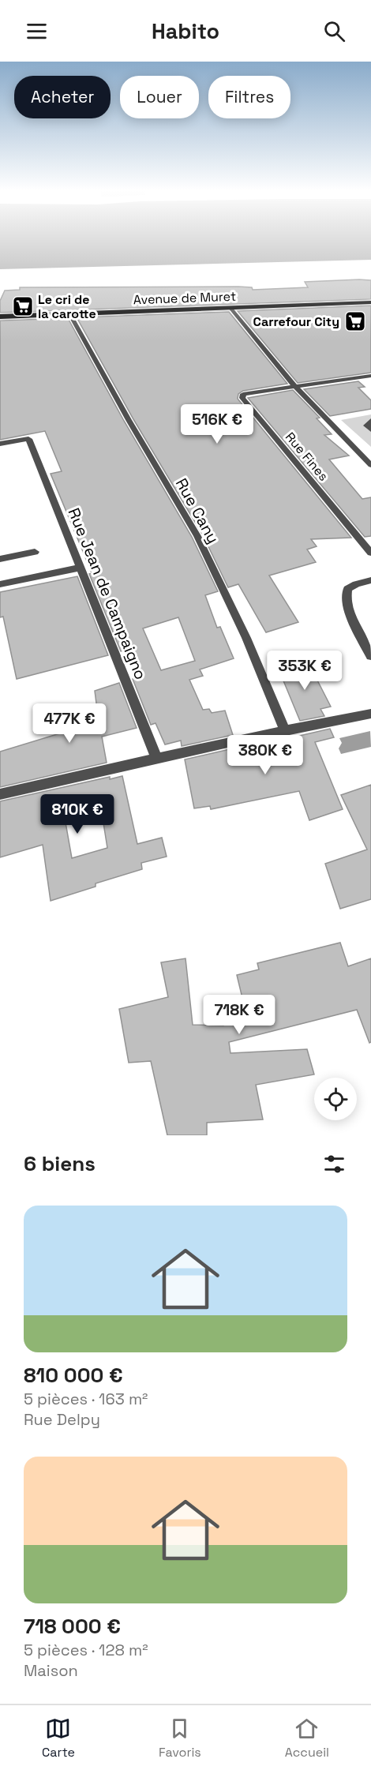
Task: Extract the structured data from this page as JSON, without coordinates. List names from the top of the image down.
{
  "streets": {
    "main road": ["Avenue de Muret"],
    "street": ["Rue Fines", "Rue Cany", "Rue Jean de Campaigno"]
  },
  "crossings": [
    ["Avenue de Muret", "Rue Cany"]
  ],
  "places": {
    "supermarket": ["Le cri de la carotte", "Carrefour City"]
  },
  "page": {
    "header": "Habito",
    "chip": ["Acheter", "Louer", "Filtres"],
    "price": [
      "516K €",
      "353K €",
      "477K €",
      "380K €",
      "810K €",
      "718K €"
    ],
    "heading": "6 biens",
    "list": [
      {
        "name": "810 000 €",
        "note": "5 pièces · 163 m² · Rue Delpy"
      },
      {
        "name": "718 000 €",
        "note": "5 pièces · 128 m² · Maison"
      }
    ],
    "tabs": ["Carte", "Favoris", "Accueil"]
  }
}
